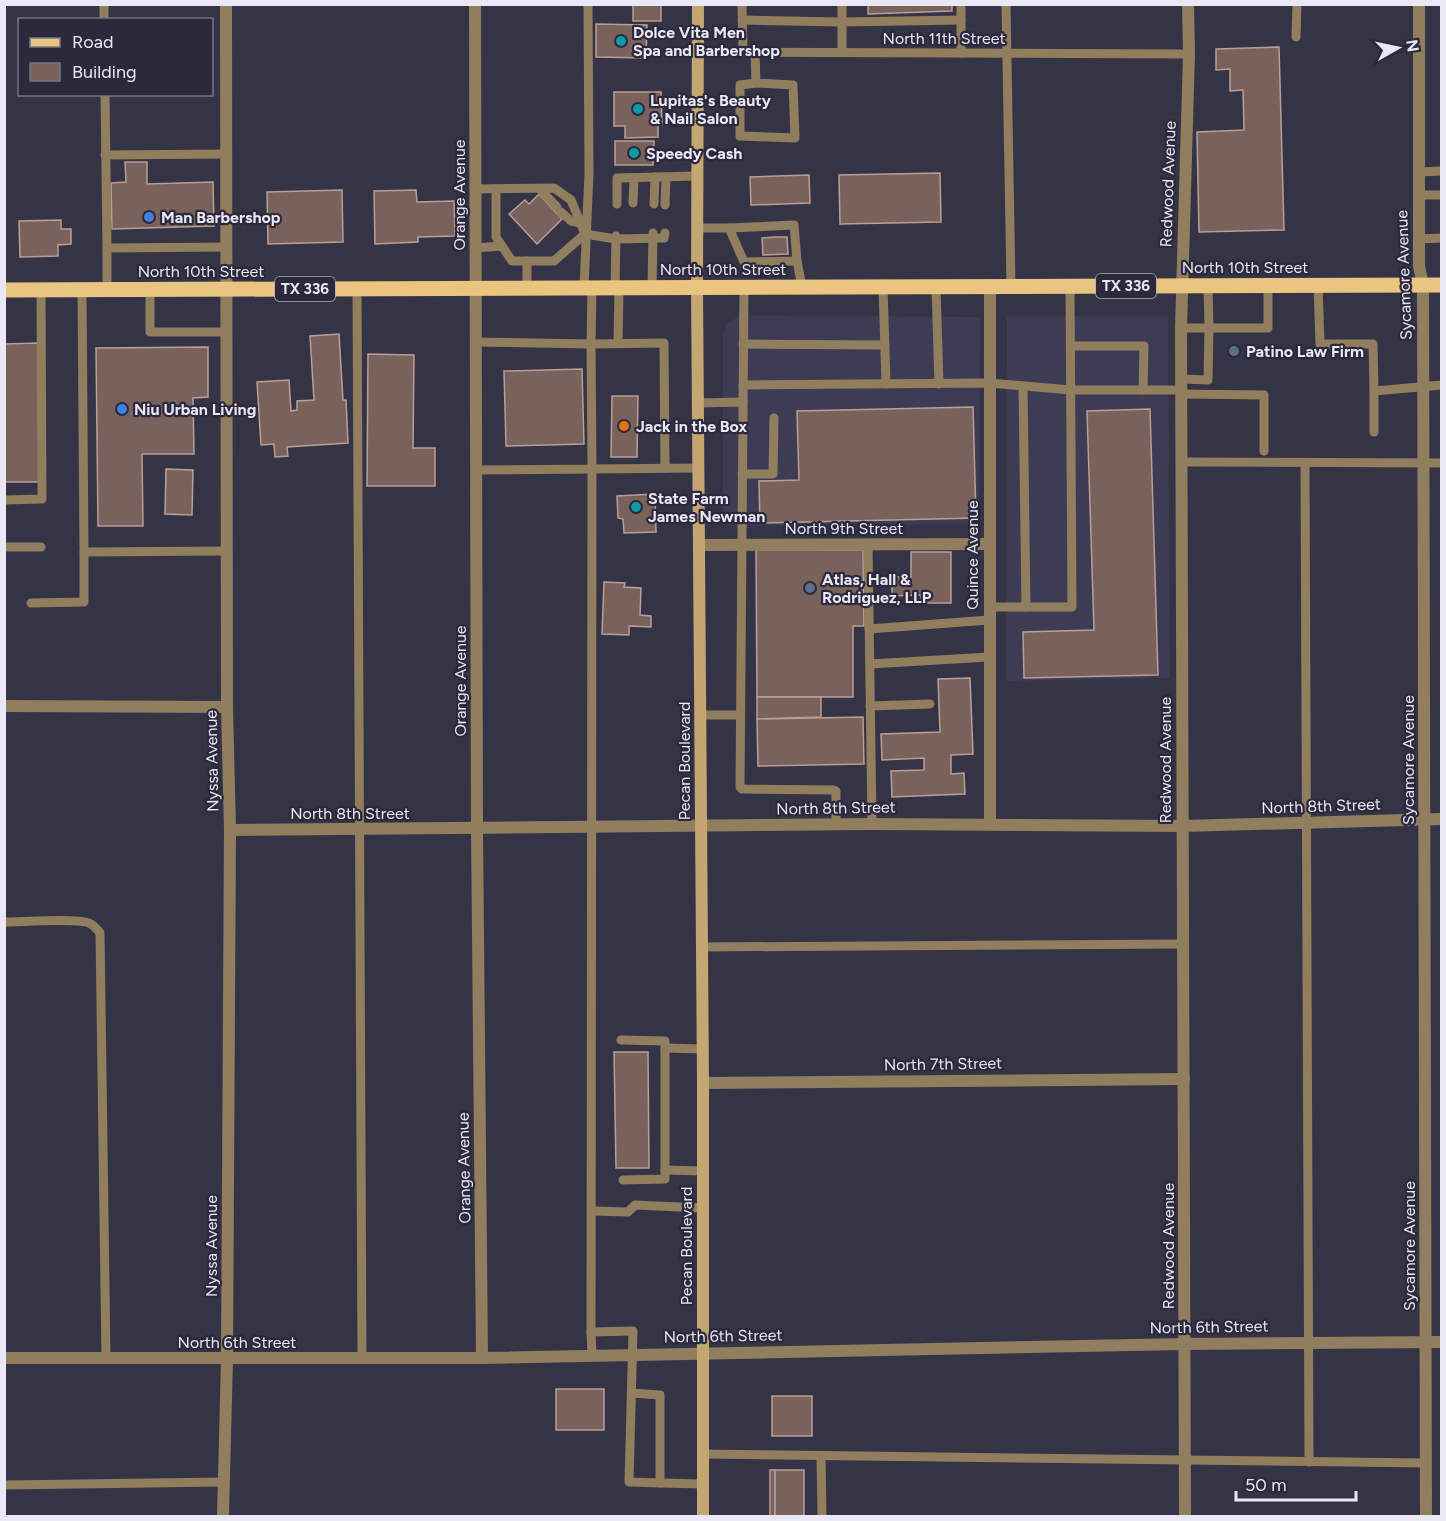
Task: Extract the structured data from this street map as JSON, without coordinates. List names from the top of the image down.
{
  "streets": {
    "main road": ["North 10th Street", "TX 336", "Pecan Boulevard"],
    "street": [
      "Redwood Avenue",
      "Orange Avenue",
      "Sycamore Avenue",
      "North 9th Street",
      "Quince Avenue",
      "Nyssa Avenue",
      "North 8th Street",
      "North 7th Street",
      "North 6th Street"
    ],
    "lane": ["North 11th Street"]
  },
  "crossings": [
    ["North 11th Street", "Redwood Avenue"],
    ["North 11th Street", "Pecan Boulevard"],
    ["Redwood Avenue", "North 10th Street"],
    ["Redwood Avenue", "North 8th Street"],
    ["Redwood Avenue", "North 7th Street"],
    ["Redwood Avenue", "North 6th Street"],
    ["Orange Avenue", "North 10th Street"],
    ["Orange Avenue", "North 8th Street"],
    ["Orange Avenue", "North 6th Street"],
    ["North 10th Street", "Sycamore Avenue"],
    ["North 10th Street", "Quince Avenue"],
    ["North 10th Street", "Nyssa Avenue"],
    ["North 10th Street", "Pecan Boulevard"],
    ["Sycamore Avenue", "North 8th Street"],
    ["Sycamore Avenue", "North 6th Street"],
    ["North 9th Street", "Quince Avenue"],
    ["North 9th Street", "Pecan Boulevard"],
    ["Quince Avenue", "North 8th Street"],
    ["Nyssa Avenue", "North 8th Street"],
    ["Nyssa Avenue", "North 6th Street"],
    ["Pecan Boulevard", "North 8th Street"],
    ["Pecan Boulevard", "North 7th Street"],
    ["Pecan Boulevard", "North 6th Street"]
  ],
  "places": [
    "Dolce Vita Men Spa and Barbershop",
    "Lupitas's Beauty & Nail Salon",
    "Speedy Cash",
    "Man Barbershop",
    "Patino Law Firm",
    "Niu Urban Living",
    "Jack in the Box",
    "State Farm James Newman",
    "Atlas, Hall & Rodriguez, LLP"
  ],
  "legend": ["Road", "Building"],
  "scale_bar": "50 m",
  "north": "right"
}
